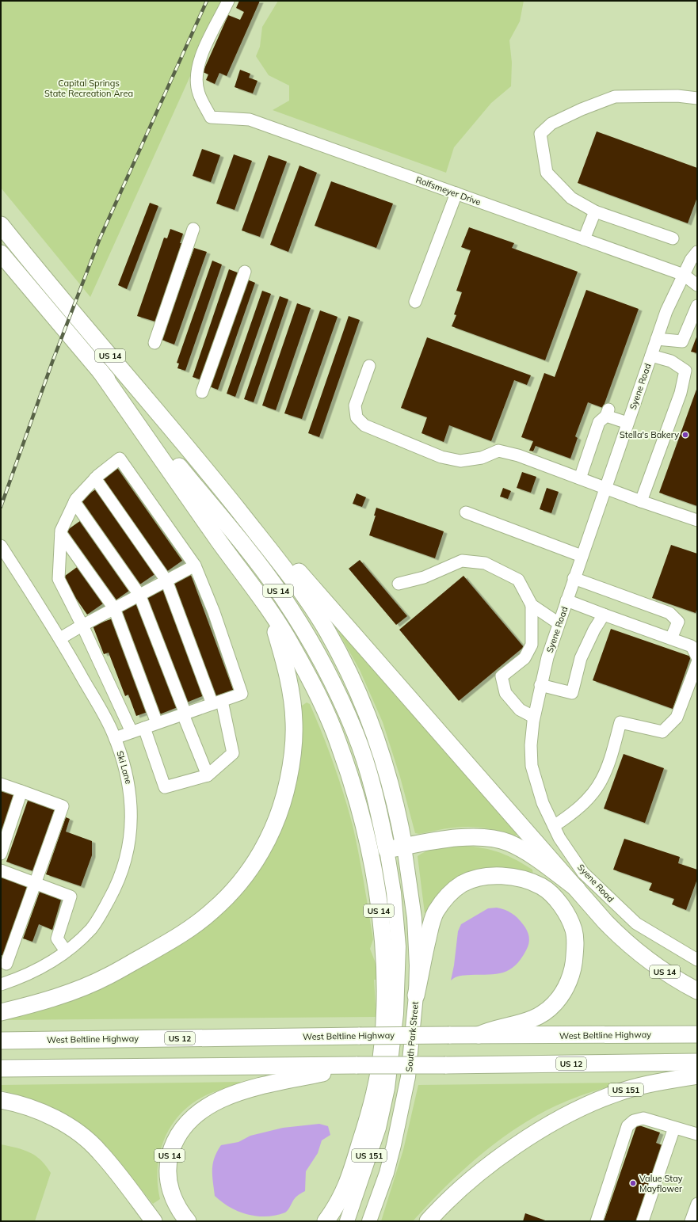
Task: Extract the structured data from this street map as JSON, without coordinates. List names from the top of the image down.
{
  "streets": {
    "highway": [
      "US 14",
      "West Beltline Highway",
      "US 12",
      "US 151"
    ],
    "main road": ["South Park Street"],
    "street": ["Rolfsmeyer Drive", "Syene Road", "Ski Lane"]
  },
  "crossings": [
    ["Rolfsmeyer Drive", "Syene Road"],
    ["US 14", "South Park Street"],
    ["US 14", "US 12"]
  ],
  "parks": ["Capital Springs State Recreation Area"],
  "places": ["Stella's Bakery", "Value Stay Mayflower"]
}
